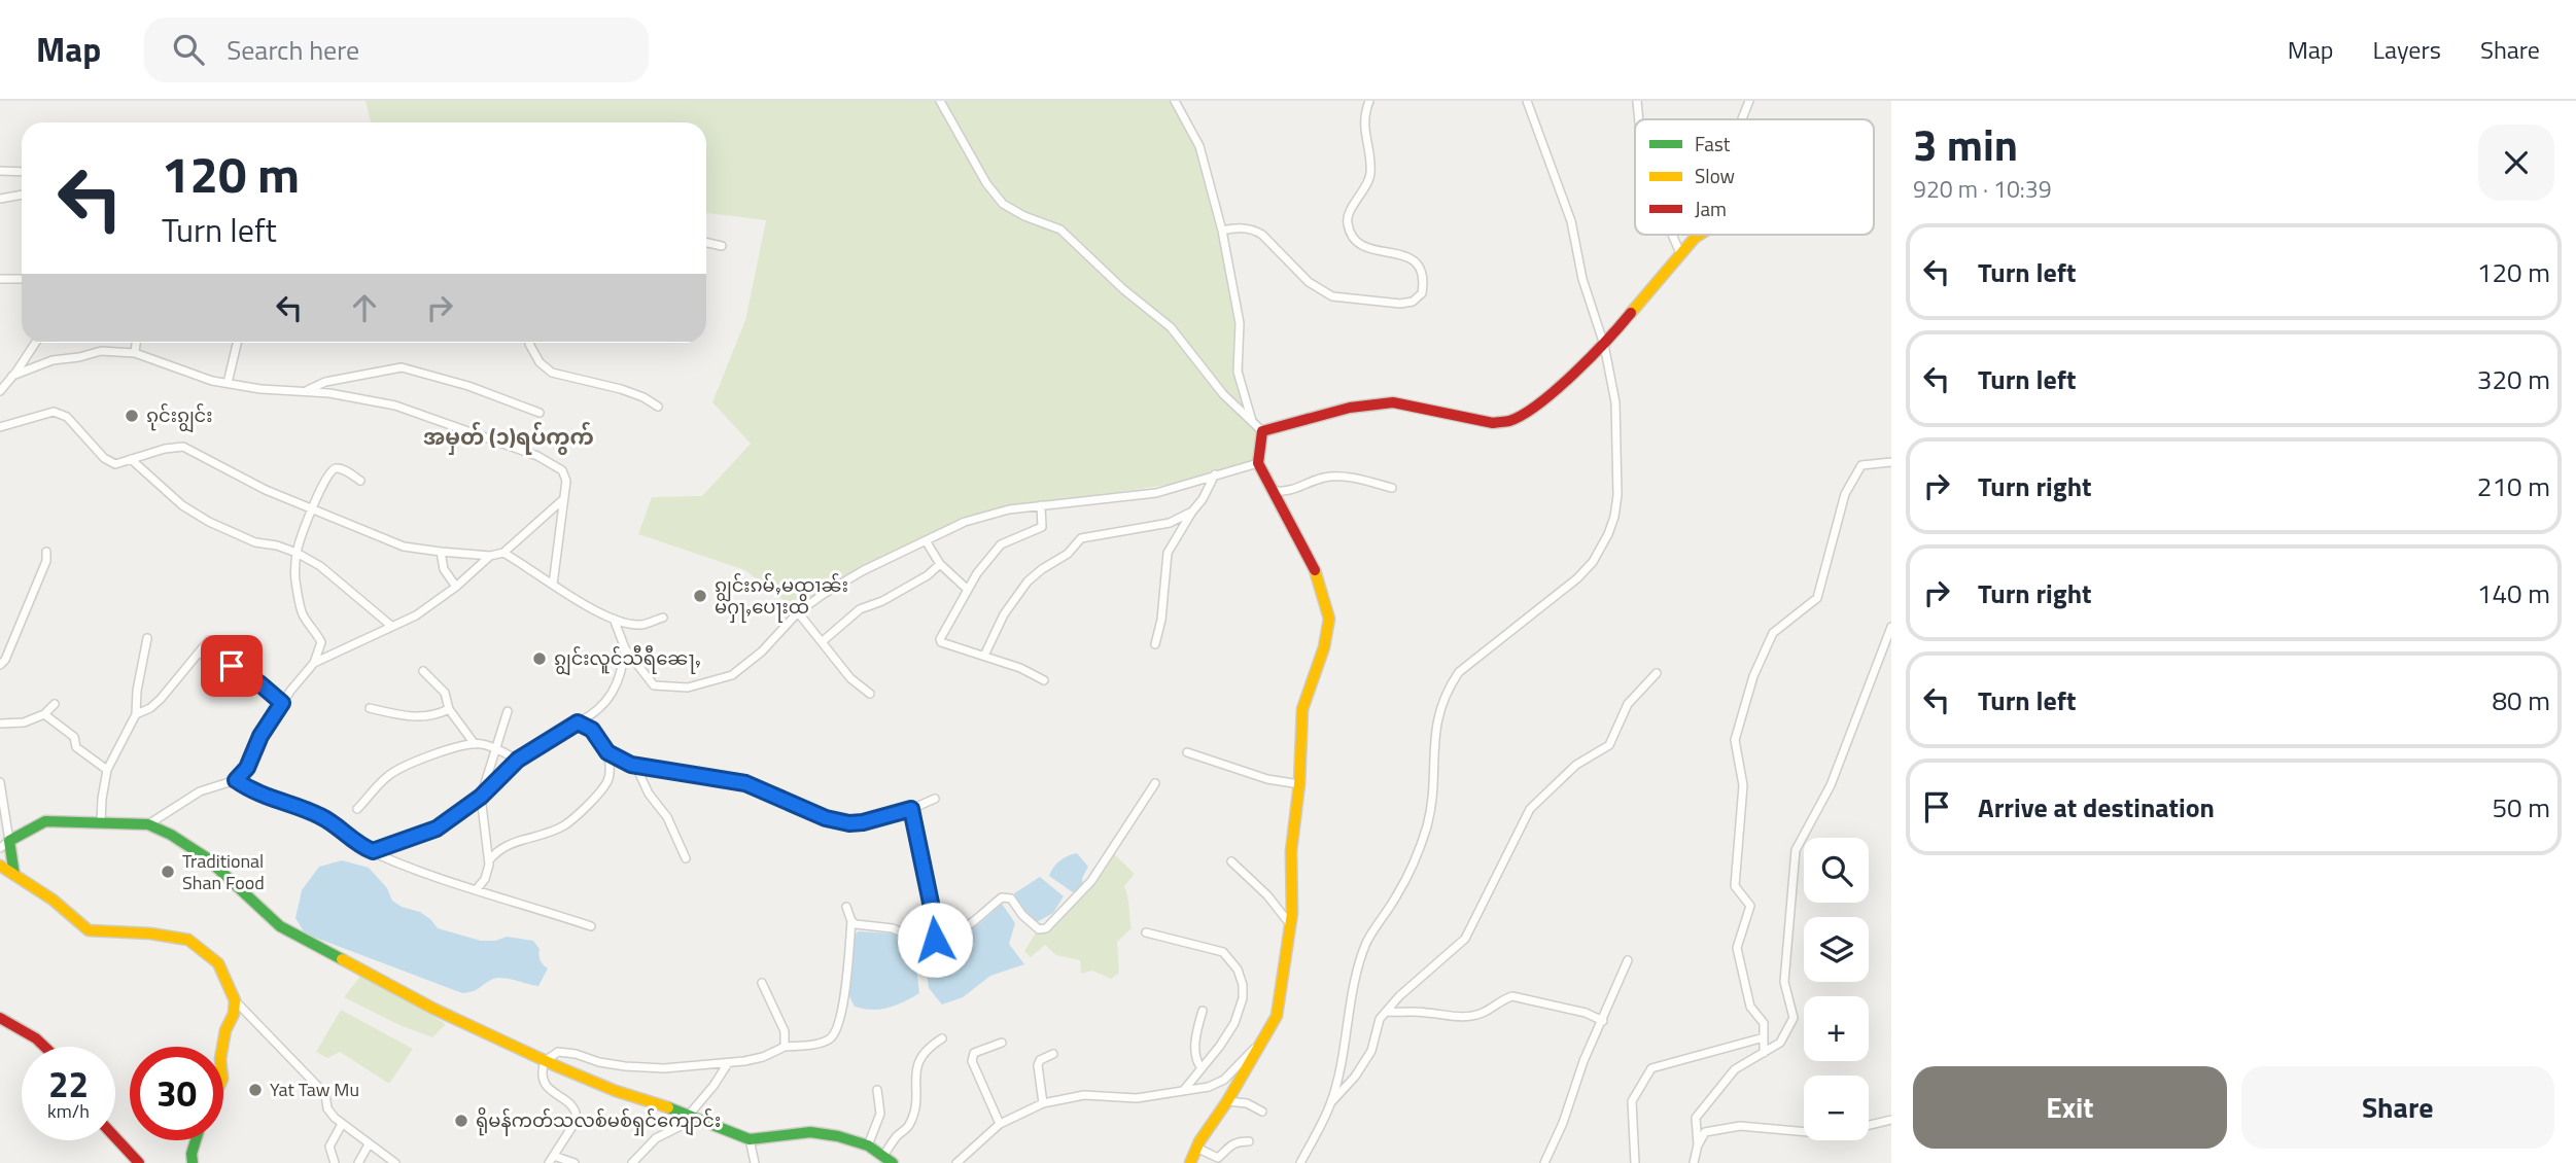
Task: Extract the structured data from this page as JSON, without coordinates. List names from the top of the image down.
{
  "districts": ["အမှတ် (၁)ရပ်ကွက်"],
  "places": [
    "ၵုင်းၵျွင်း",
    "ၵျွင်းၵမ်ႇမထၢၼ်း မႁႃႇပေႃးထိ",
    "ၵျွင်းလူင်သီရီၼေႃႇ",
    "Traditional Shan Food",
    "Yat Taw Mu",
    "ရိုမန်ကတ်သလစ်မစ်ရှင်ကျောင်း"
  ],
  "legend": ["Fast", "Slow", "Jam"],
  "page": {
    "header": "Map",
    "search": "Search here",
    "nav": ["Map", "Layers", "Share"],
    "heading": ["3 min", "920 m · 10:39"],
    "turn": ["120 m", "Turn left"],
    "list": [
      {
        "name": "Turn left",
        "value": "120 m"
      },
      {
        "name": "Turn left",
        "value": "320 m"
      },
      {
        "name": "Turn right",
        "value": "210 m"
      },
      {
        "name": "Turn right",
        "value": "140 m"
      },
      {
        "name": "Turn left",
        "value": "80 m"
      },
      {
        "name": "Arrive at destination",
        "value": "50 m"
      }
    ],
    "map_buttons": ["+", "−"],
    "speed": "22 km/h",
    "limit": "30",
    "buttons": ["Exit", "Share"]
  }
}
